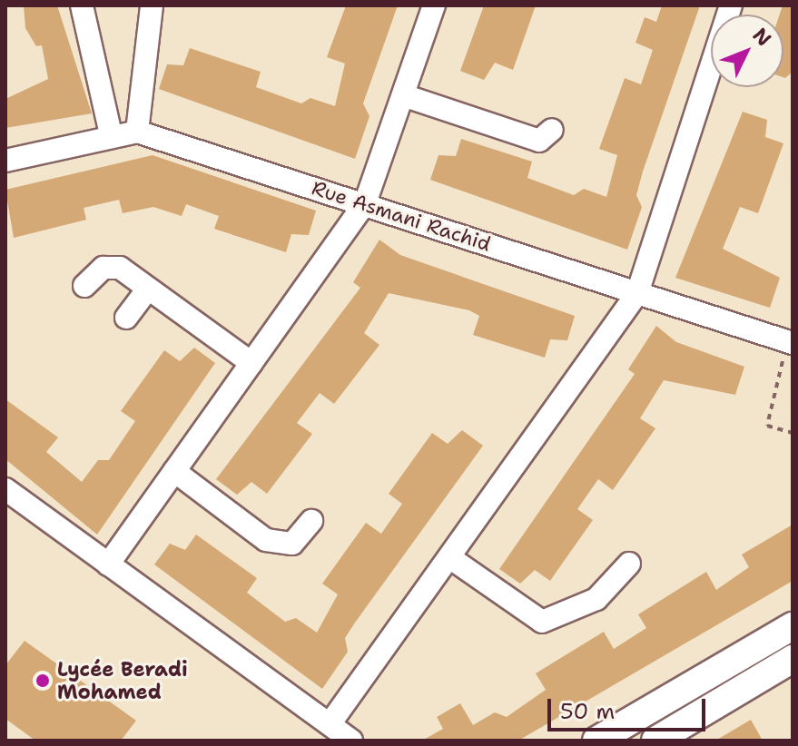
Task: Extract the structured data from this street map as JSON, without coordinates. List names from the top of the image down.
{
  "streets": {
    "street": ["Rue Asmani Rachid"]
  },
  "places": ["Lycée Beradi Mohamed"],
  "scale_bar": "50 m",
  "north": "top right"
}
